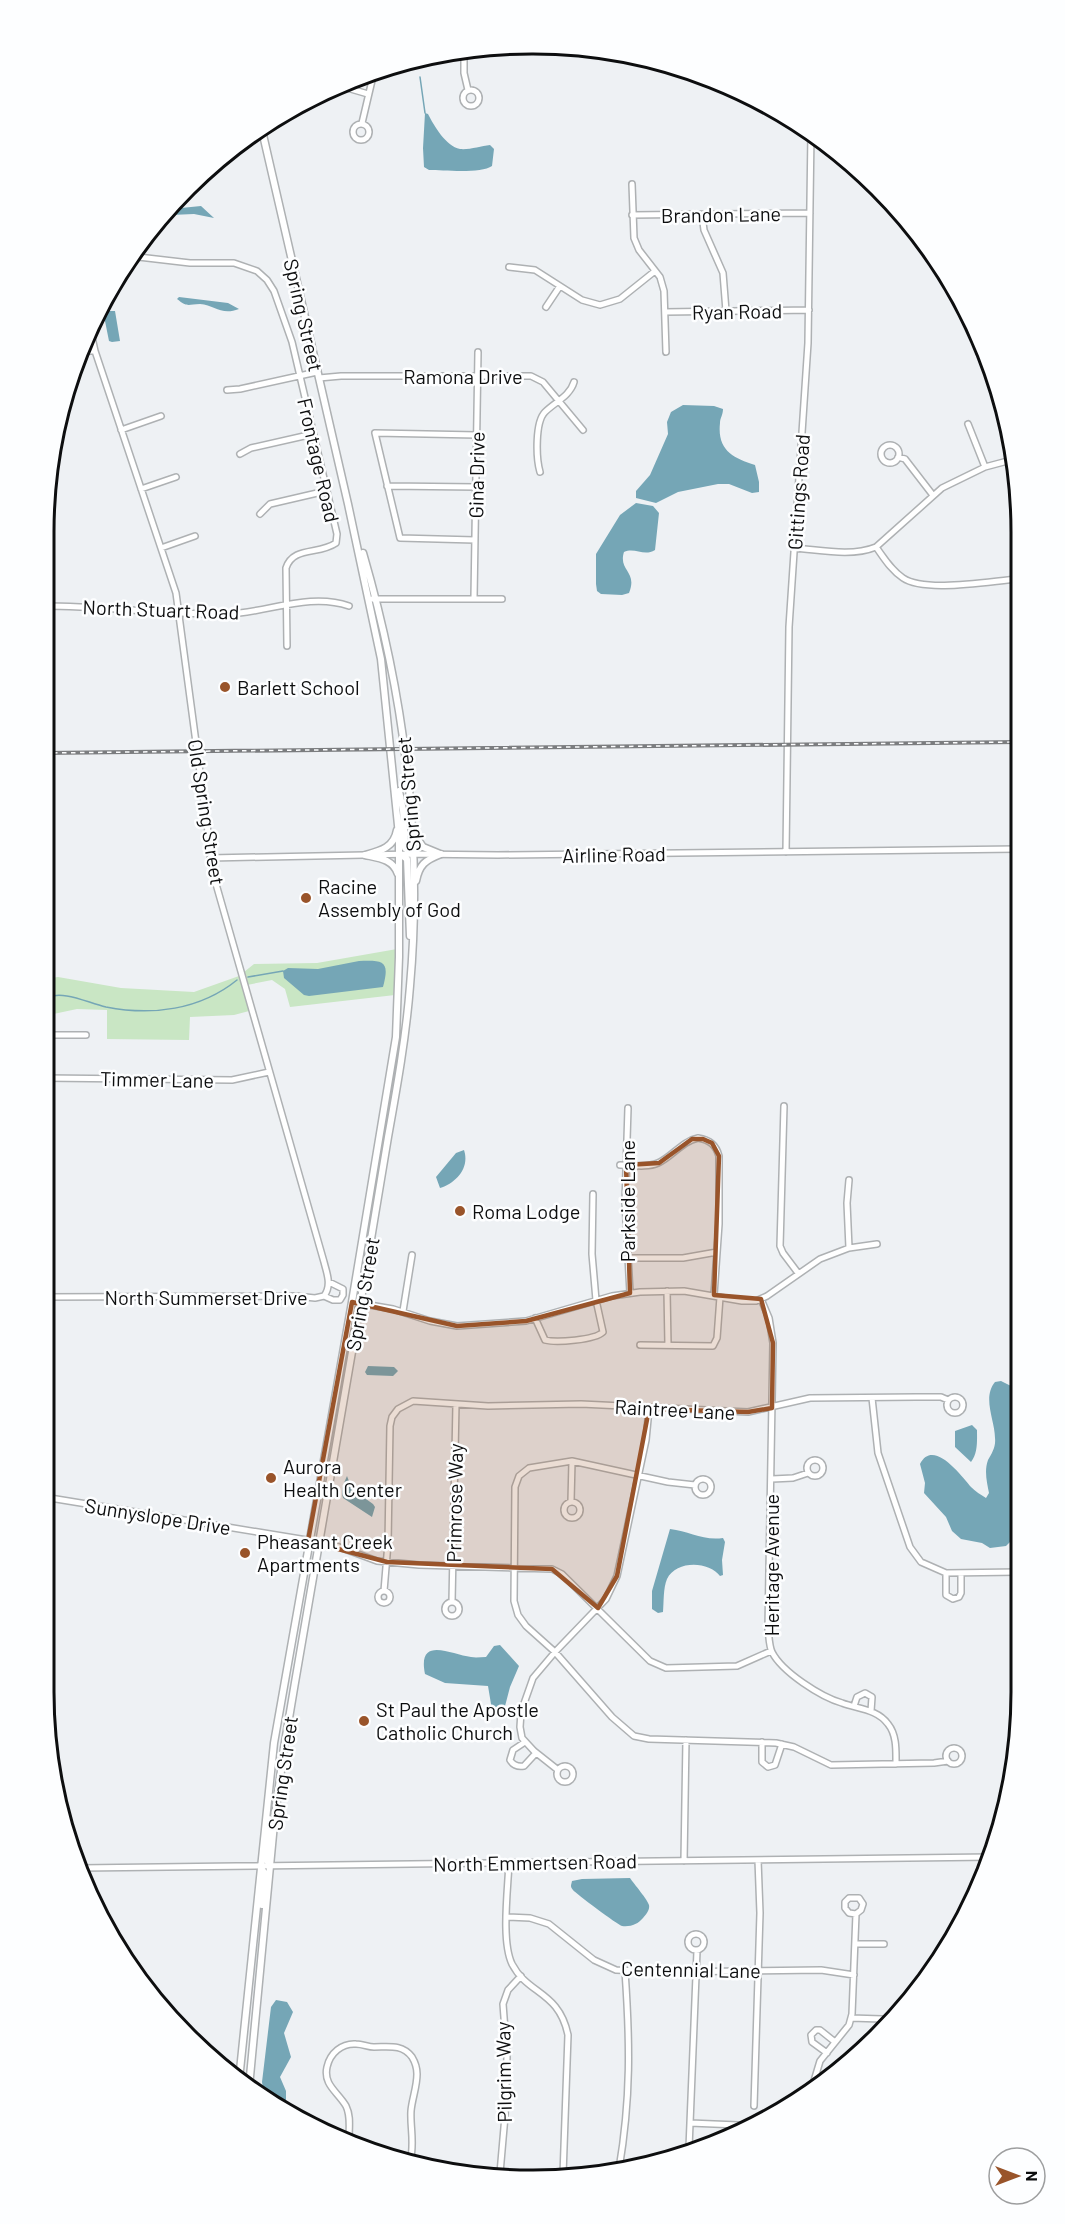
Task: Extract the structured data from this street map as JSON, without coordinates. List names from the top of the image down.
{
  "streets": {
    "main road": ["Spring Street"],
    "street": [
      "Brandon Lane",
      "Ryan Road",
      "Ramona Drive",
      "Frontage Road",
      "Gina Drive",
      "Gittings Road",
      "North Stuart Road",
      "Old Spring Street",
      "Airline Road",
      "Timmer Lane",
      "Parkside Lane",
      "North Summerset Drive",
      "Raintree Lane",
      "Primrose Way",
      "Sunnyslope Drive",
      "Heritage Avenue",
      "North Emmertsen Road",
      "Centennial Lane",
      "Pilgrim Way"
    ]
  },
  "crossings": [
    ["Brandon Lane", "Gittings Road"],
    ["Ryan Road", "Gittings Road"],
    ["Spring Street", "Ramona Drive"],
    ["Spring Street", "Airline Road"],
    ["Spring Street", "Sunnyslope Drive"],
    ["Spring Street", "North Emmertsen Road"],
    ["Ramona Drive", "Frontage Road"],
    ["Ramona Drive", "Gina Drive"],
    ["Frontage Road", "North Stuart Road"],
    ["Gittings Road", "Airline Road"],
    ["North Stuart Road", "Old Spring Street"],
    ["Old Spring Street", "Airline Road"],
    ["Old Spring Street", "Timmer Lane"],
    ["Old Spring Street", "North Summerset Drive"],
    ["Raintree Lane", "Primrose Way"],
    ["Raintree Lane", "Sunnyslope Drive"],
    ["Raintree Lane", "Heritage Avenue"],
    ["Primrose Way", "Sunnyslope Drive"]
  ],
  "places": [
    "Barlett School",
    "Racine Assembly of God",
    "Roma Lodge",
    "Aurora Health Center",
    "Pheasant Creek Apartments",
    "St Paul the Apostle Catholic Church"
  ],
  "north": "right"
}
